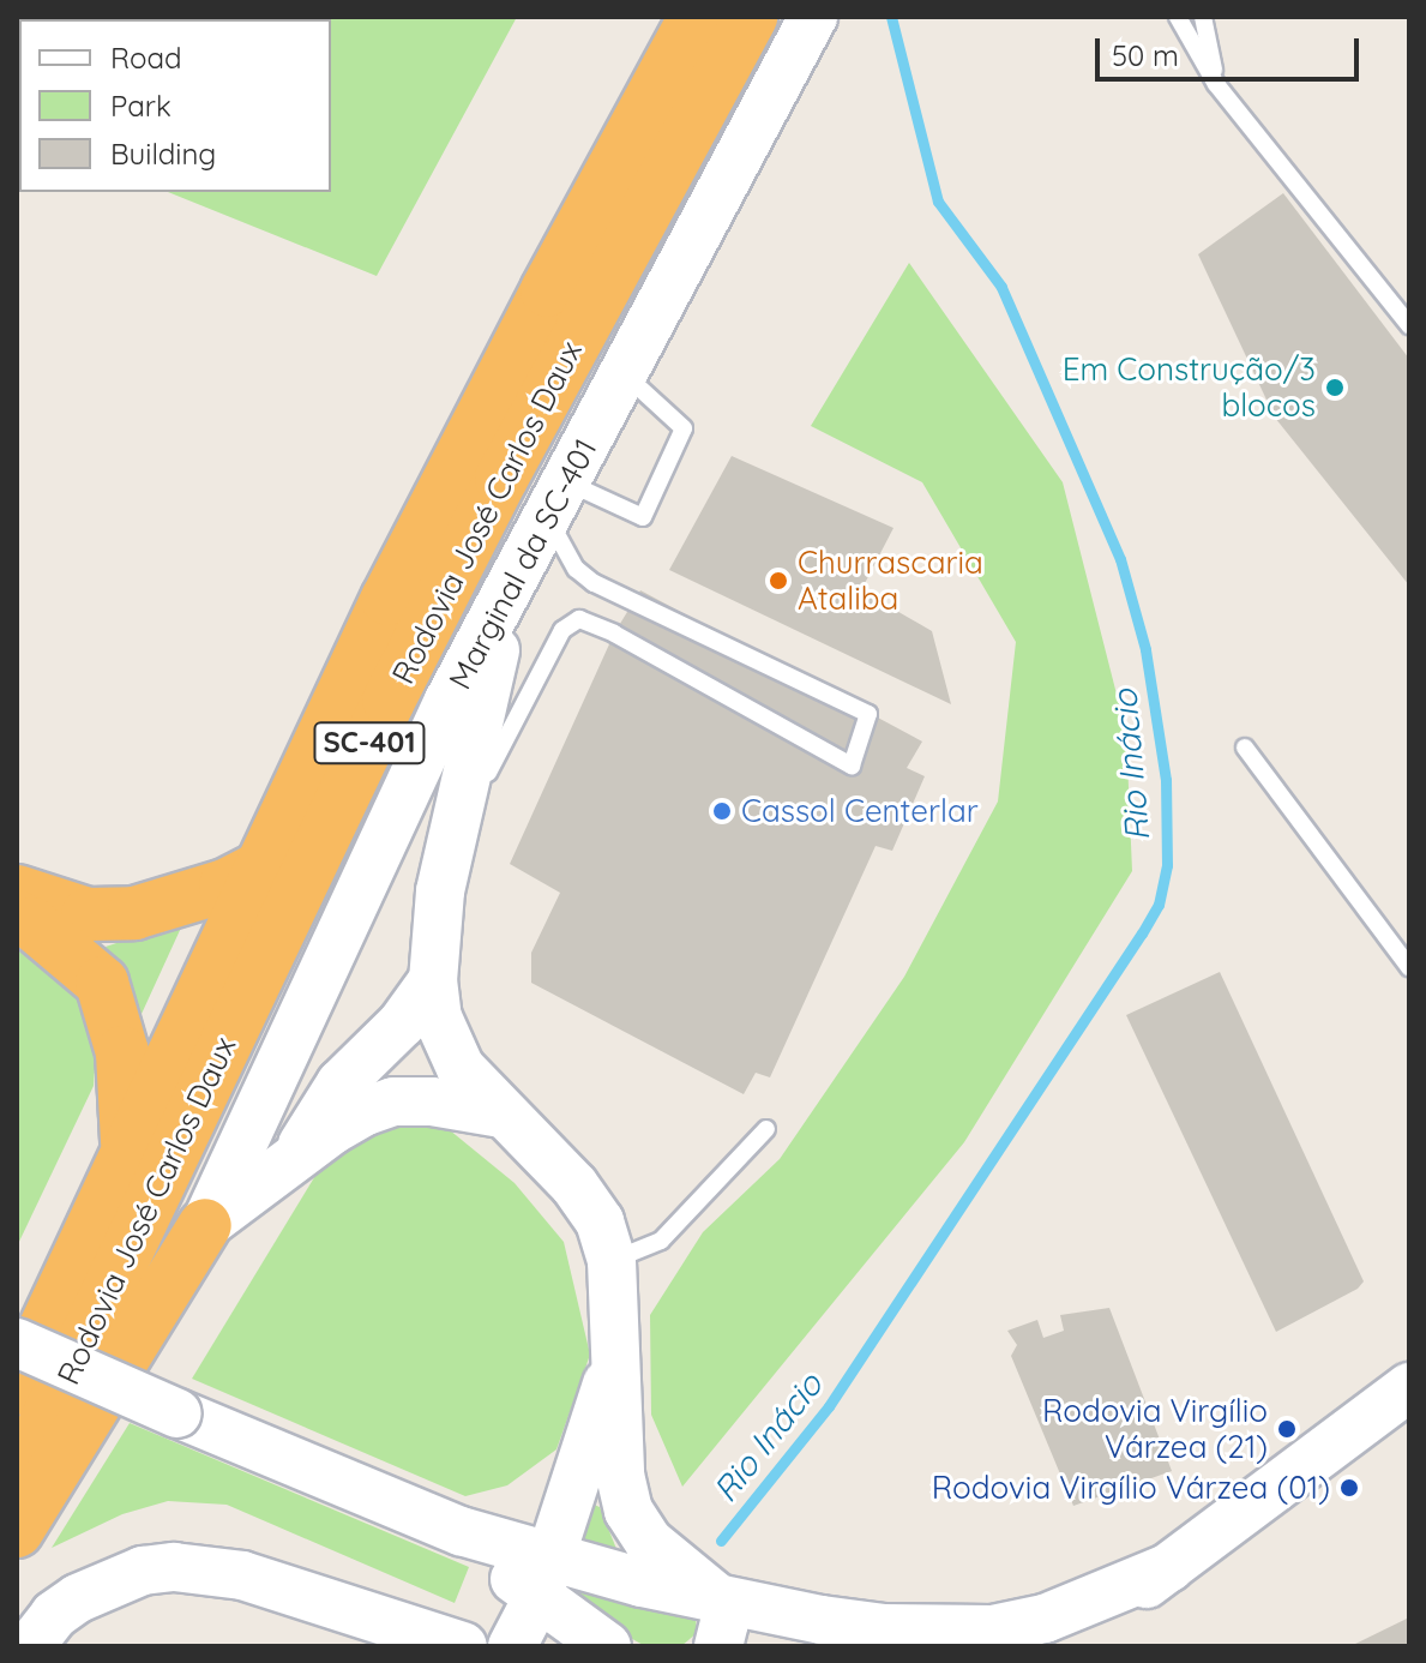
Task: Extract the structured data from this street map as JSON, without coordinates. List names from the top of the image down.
{
  "streets": {
    "highway": ["Rodovia José Carlos Daux", "SC-401"],
    "main road": ["Marginal da SC-401"]
  },
  "water": ["Rio Inácio"],
  "places": [
    "Em Construção/3 blocos",
    "Churrascaria Ataliba",
    "Cassol Centerlar",
    "Rodovia Virgílio Várzea (21)",
    "Rodovia Virgílio Várzea (01)"
  ],
  "legend": ["Road", "Park", "Building"],
  "scale_bar": "50 m"
}
